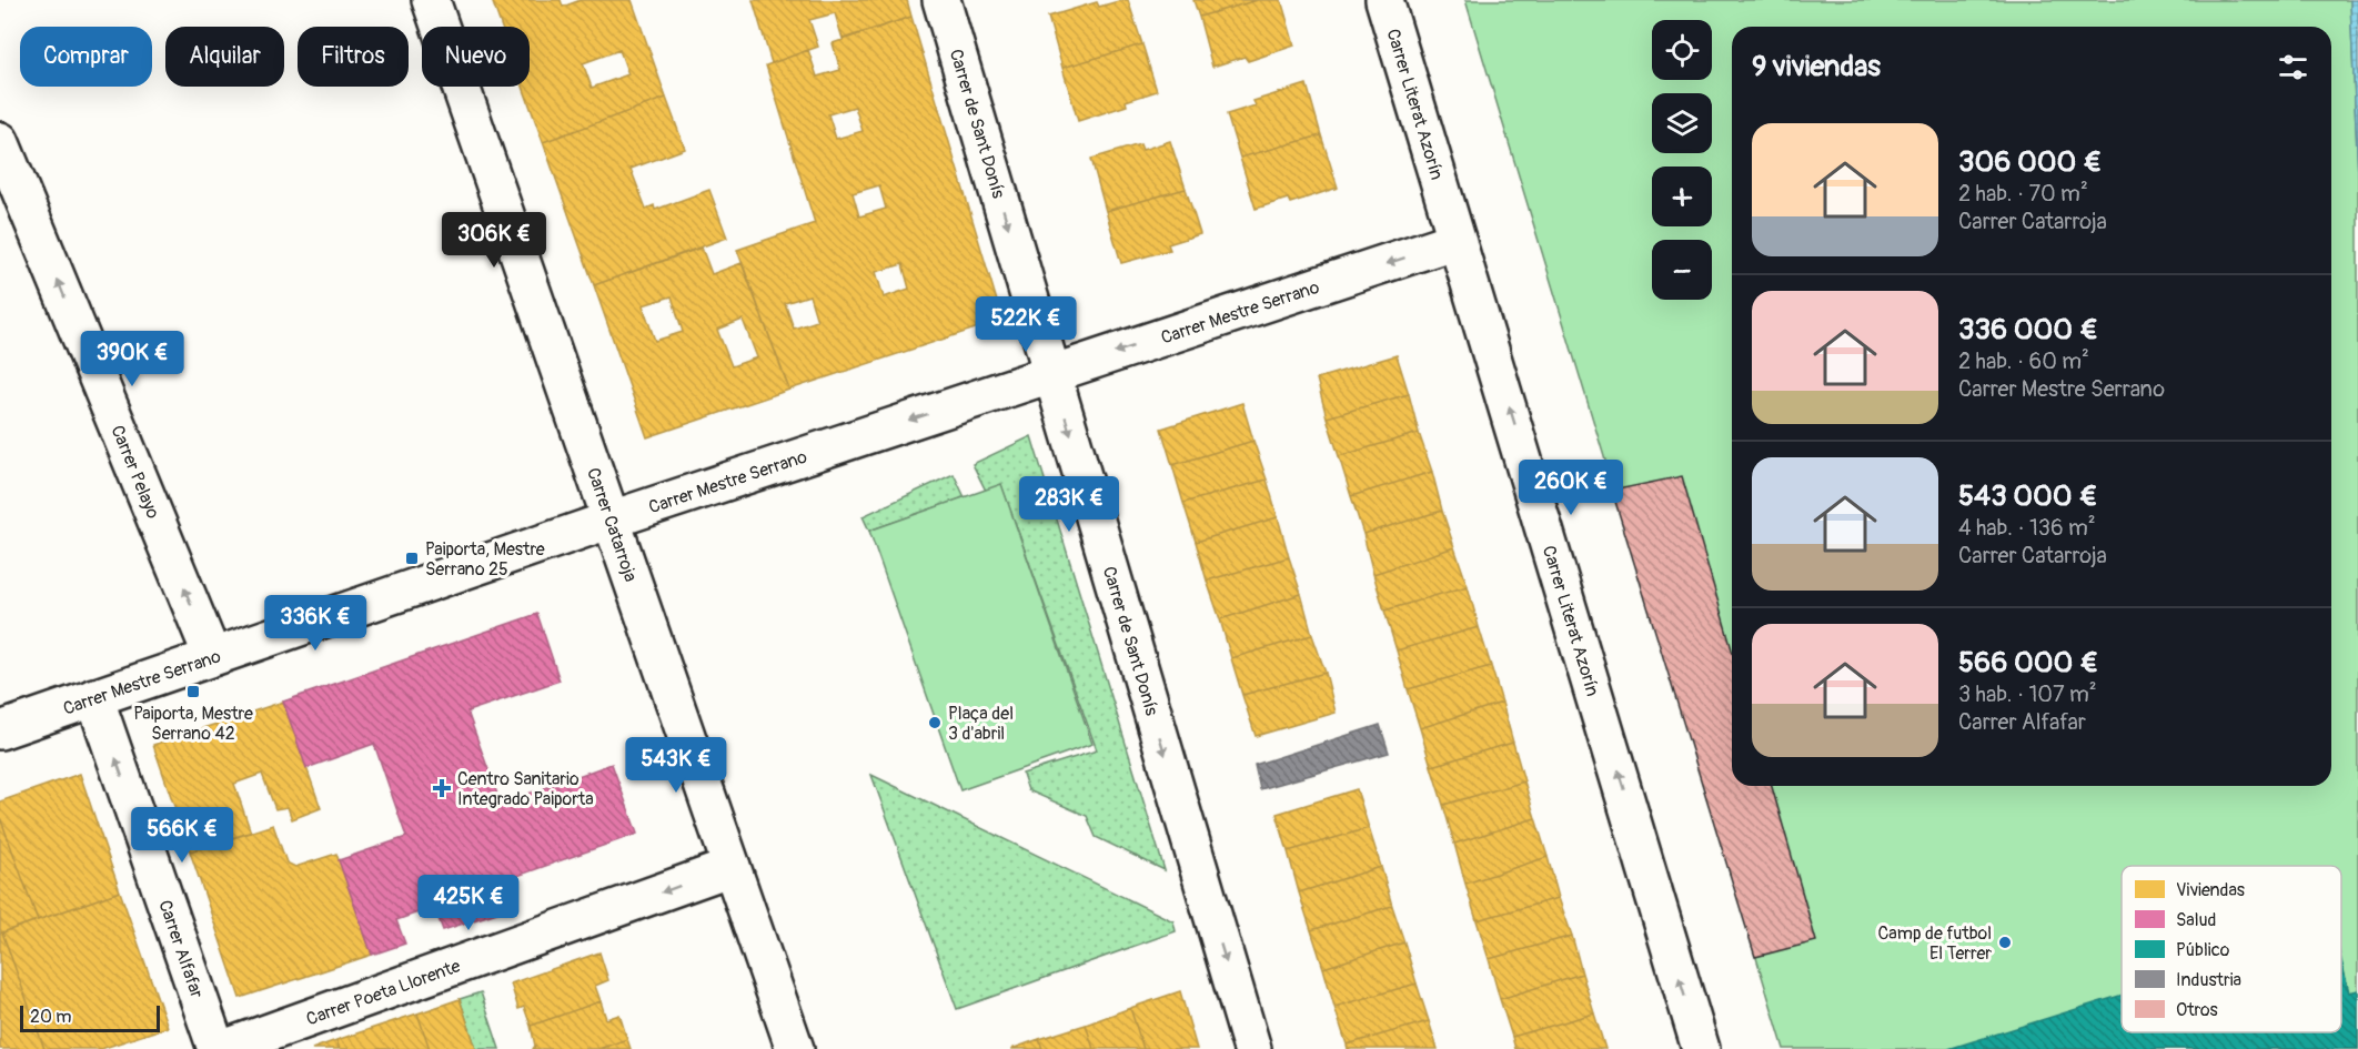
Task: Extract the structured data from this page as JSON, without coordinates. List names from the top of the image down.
{
  "streets": {
    "street": [
      "Carrer Literat Azorín",
      "Carrer de Sant Donís",
      "Carrer Mestre Serrano",
      "Carrer Pelayo",
      "Carrer Catarroja",
      "Carrer Alfafar",
      "Carrer Poeta Llorente"
    ]
  },
  "crossings": [
    ["Carrer Literat Azorín", "Carrer Mestre Serrano"],
    ["Carrer de Sant Donís", "Carrer Mestre Serrano"],
    ["Carrer Mestre Serrano", "Carrer Pelayo"],
    ["Carrer Mestre Serrano", "Carrer Catarroja"],
    ["Carrer Mestre Serrano", "Carrer Alfafar"],
    ["Carrer Catarroja", "Carrer Poeta Llorente"]
  ],
  "one_way": [
    "Carrer Literat Azorín",
    "Carrer de Sant Donís",
    "Carrer Mestre Serrano",
    "Carrer Pelayo",
    "Carrer Alfafar",
    "Carrer Poeta Llorente"
  ],
  "places": {
    "transit": ["Paiporta, Mestre Serrano 25", "Paiporta, Mestre Serrano 42"],
    "other": ["Plaça del 3 d'abril", "Camp de futbol El Terrer"],
    "health": ["Centro Sanitario Integrado Paiporta"]
  },
  "legend": [
    "Viviendas",
    "Salud",
    "Público",
    "Industria",
    "Otros"
  ],
  "scale_bar": "20 m",
  "page": {
    "map_buttons": ["+", "−"],
    "chip": [
      "Comprar",
      "Alquilar",
      "Filtros",
      "Nuevo"
    ],
    "heading": "9 viviendas",
    "list": [
      {
        "name": "306 000 €",
        "note": "2 hab. · 70 m² · Carrer Catarroja"
      },
      {
        "name": "336 000 €",
        "note": "2 hab. · 60 m² · Carrer Mestre Serrano"
      },
      {
        "name": "543 000 €",
        "note": "4 hab. · 136 m² · Carrer Catarroja"
      },
      {
        "name": "566 000 €",
        "note": "3 hab. · 107 m² · Carrer Alfafar"
      }
    ],
    "price": [
      "306K €",
      "522K €",
      "390K €",
      "260K €",
      "283K €",
      "336K €",
      "543K €",
      "566K €",
      "425K €"
    ],
    "scale": "20 m"
  }
}
